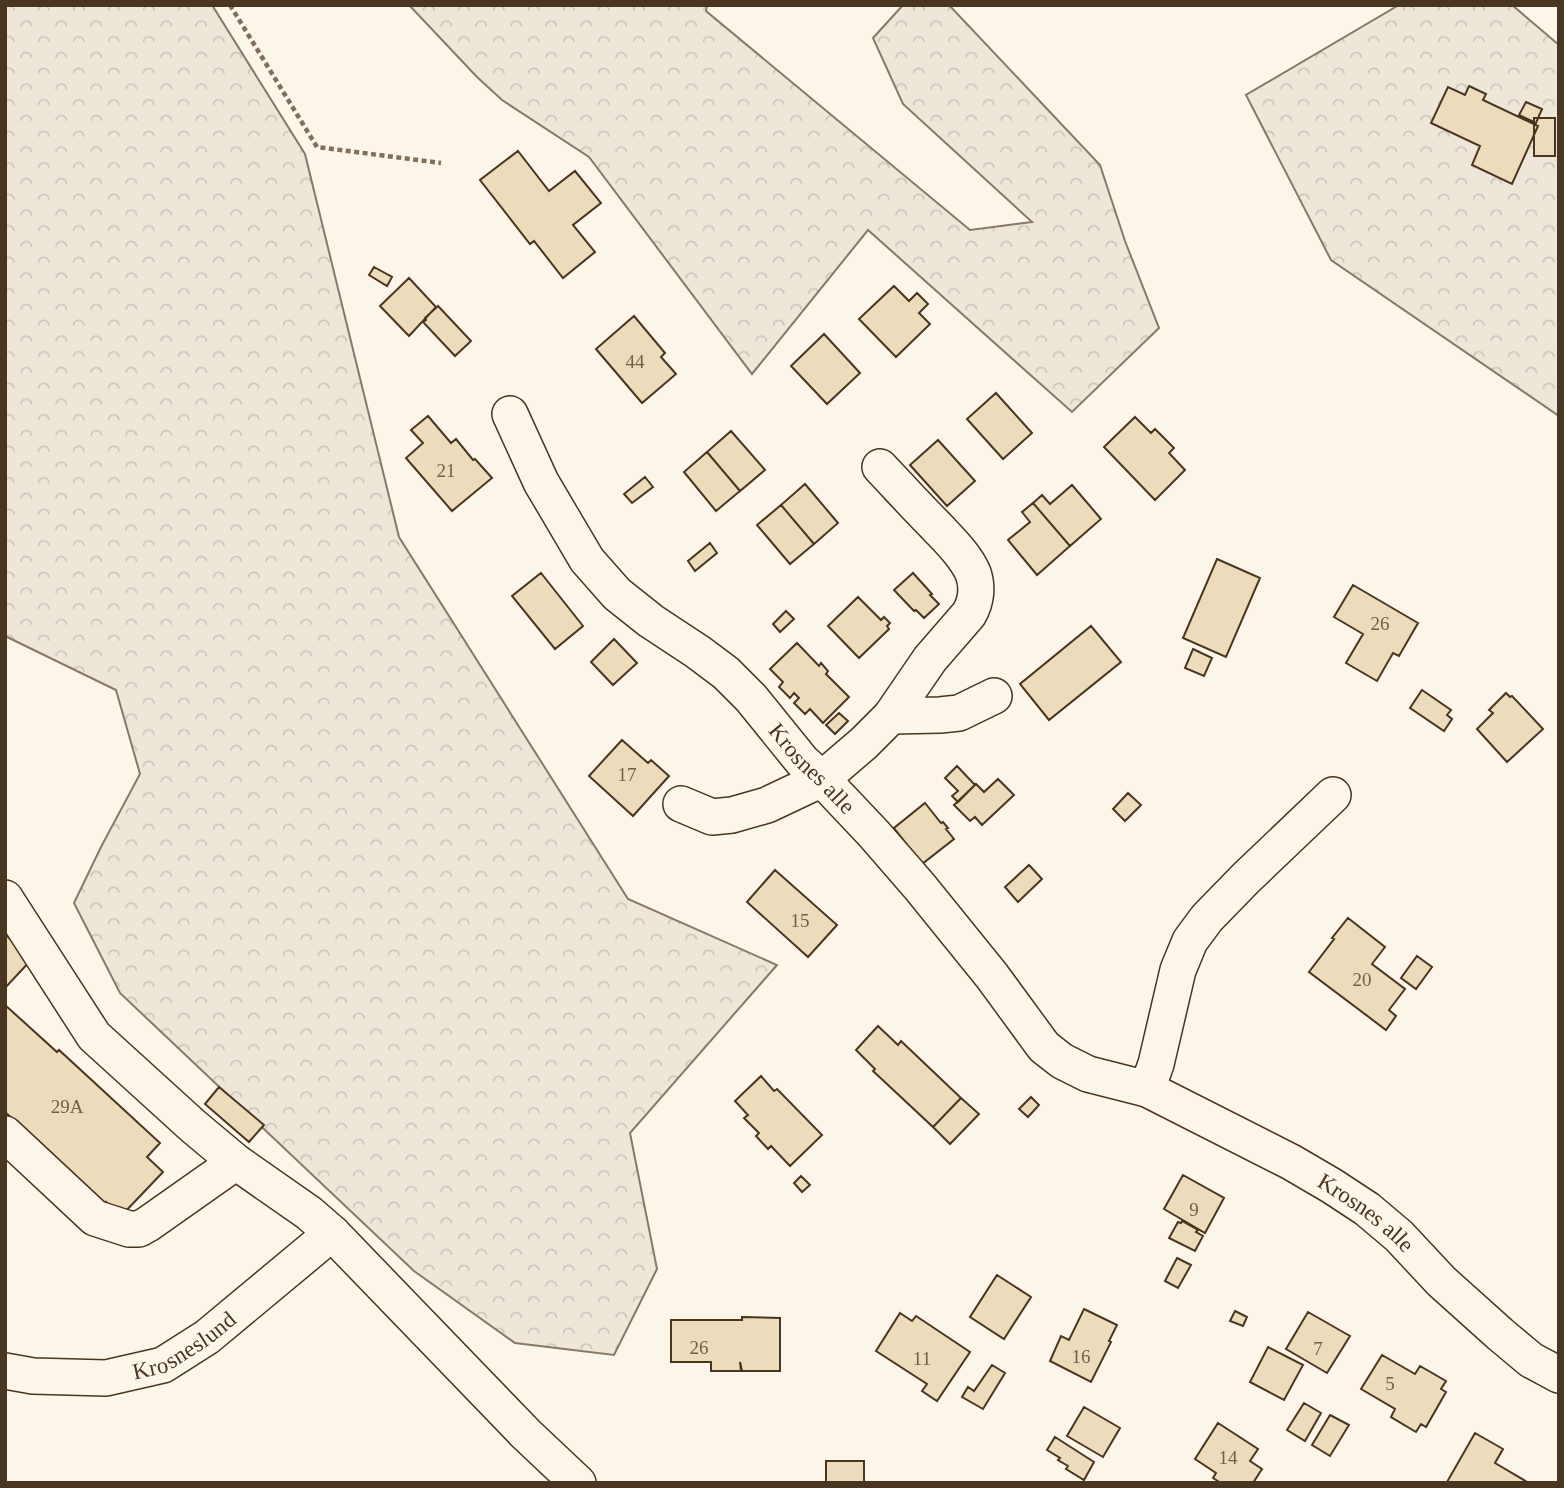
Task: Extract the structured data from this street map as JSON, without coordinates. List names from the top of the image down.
{
  "streets": {
    "street": ["Krosnes alle", "Krosneslund"]
  },
  "house_numbers": [
    "44",
    "21",
    "26",
    "17",
    "15",
    "20",
    "29A",
    "9",
    "26",
    "7",
    "16",
    "11",
    "5",
    "14"
  ]
}
